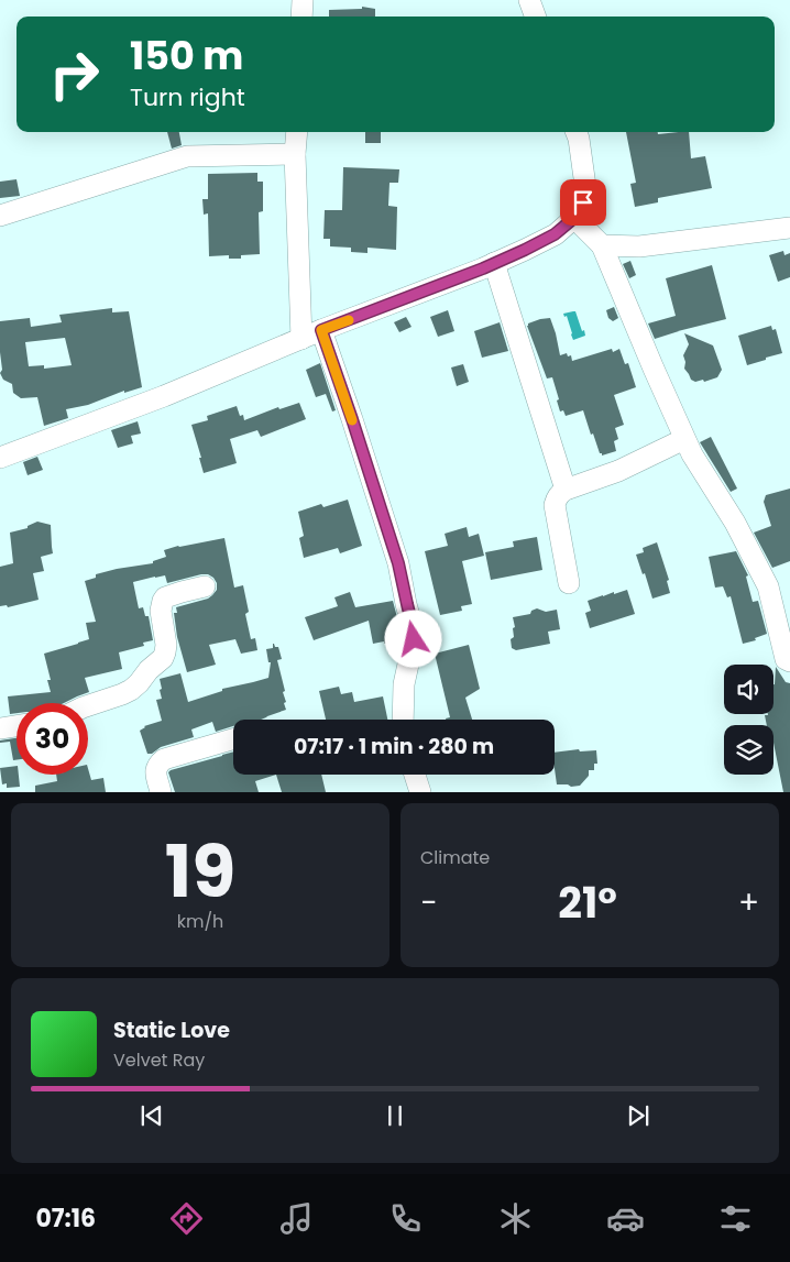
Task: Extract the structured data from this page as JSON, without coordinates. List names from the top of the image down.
{
  "page": {
    "turn": ["150 m", "Turn right"],
    "limit": "30",
    "trip": "07:17 · 1 min · 280 m",
    "tile": [
      ["19", "km/h"],
      "Climate"
    ],
    "heat": ["−", "21°", "+"],
    "song": ["Static Love", "Velvet Ray"],
    "tabs": "07:16"
  }
}
